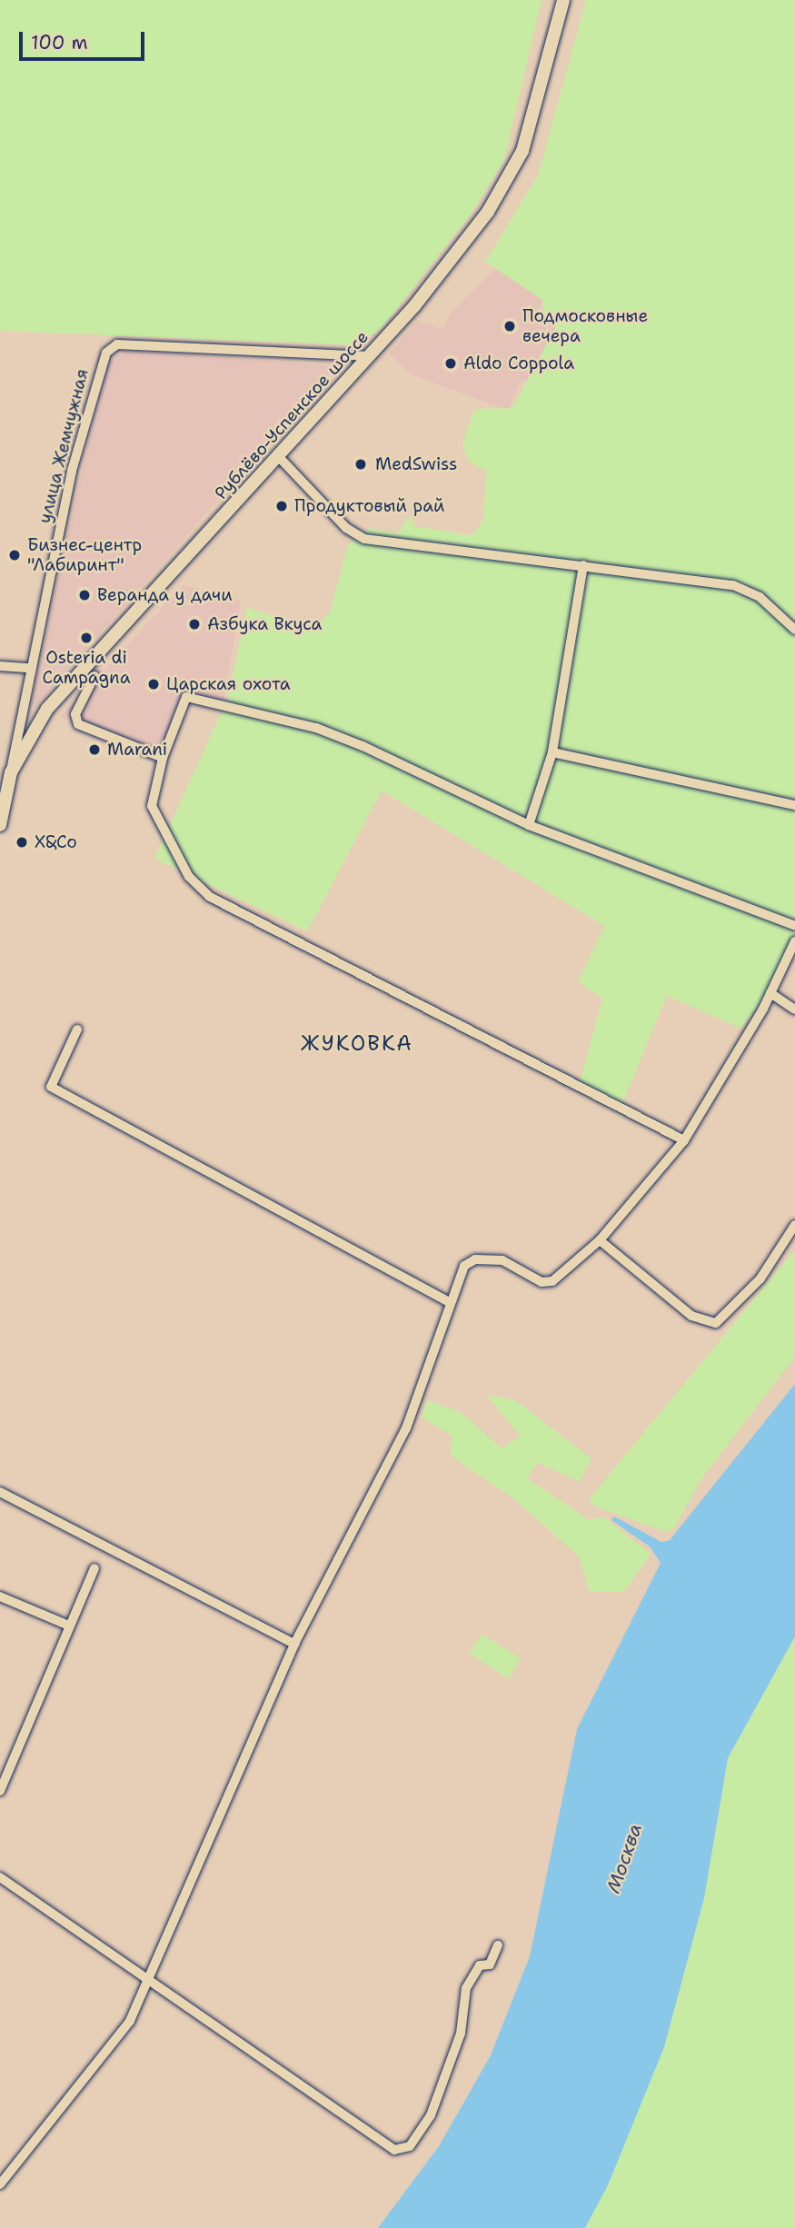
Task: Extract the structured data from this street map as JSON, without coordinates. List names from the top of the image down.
{
  "streets": {
    "main road": ["Рублёво-Успенское шоссе"],
    "street": ["улица Жемчужная"]
  },
  "crossings": [
    ["Рублёво-Успенское шоссе", "улица Жемчужная"]
  ],
  "districts": ["ЖУКОВКА"],
  "water": ["Москва"],
  "places": [
    "Подмосковные вечера",
    "Aldo Coppola",
    "MedSwiss",
    "Продуктовый рай",
    "Бизнес-центр \"Лабиринт\"",
    "Веранда у дачи",
    "Азбука Вкуса",
    "Osteria di Campagna",
    "Царская охота",
    "Marani",
    "X&Co"
  ],
  "scale_bar": "100 m"
}
